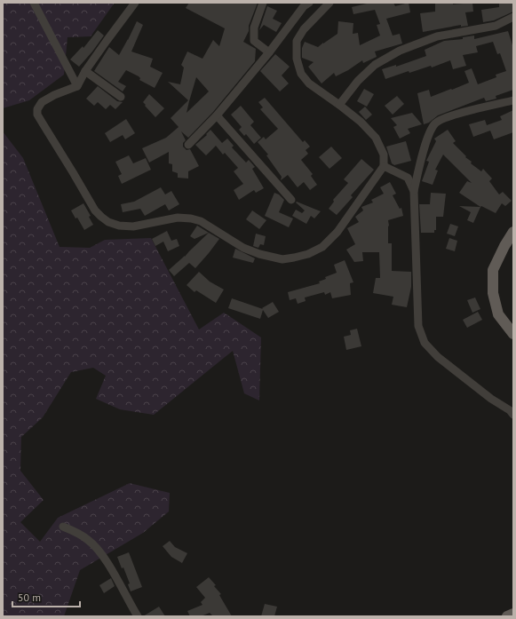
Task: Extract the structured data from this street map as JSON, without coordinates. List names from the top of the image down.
{
  "scale_bar": "50 m"
}
